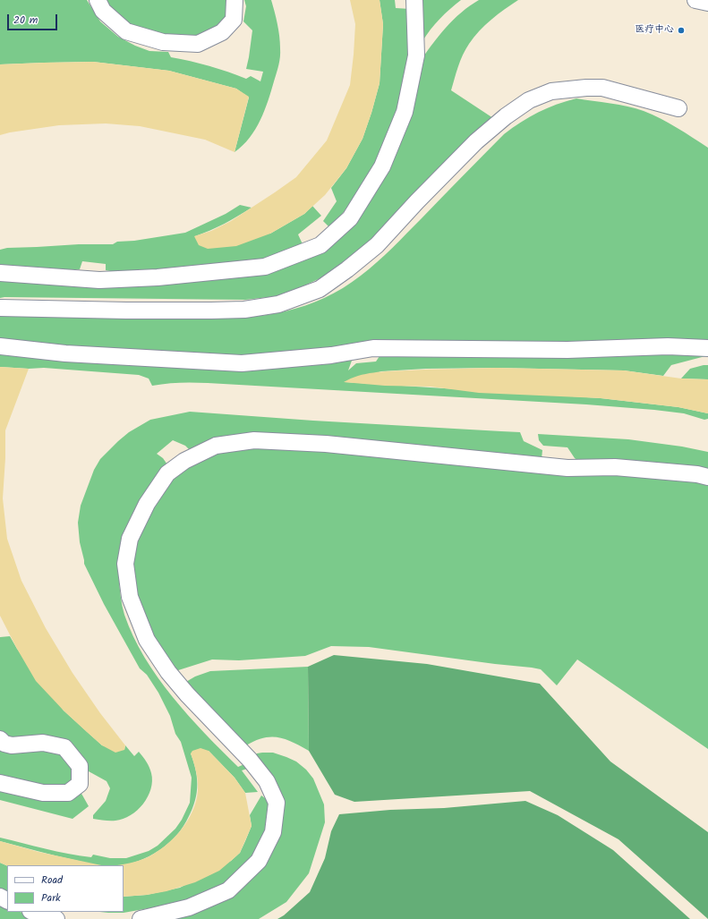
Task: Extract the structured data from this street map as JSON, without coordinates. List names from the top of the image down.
{
  "places": ["医疗中心"],
  "legend": ["Road", "Park"],
  "scale_bar": "20 m"
}
